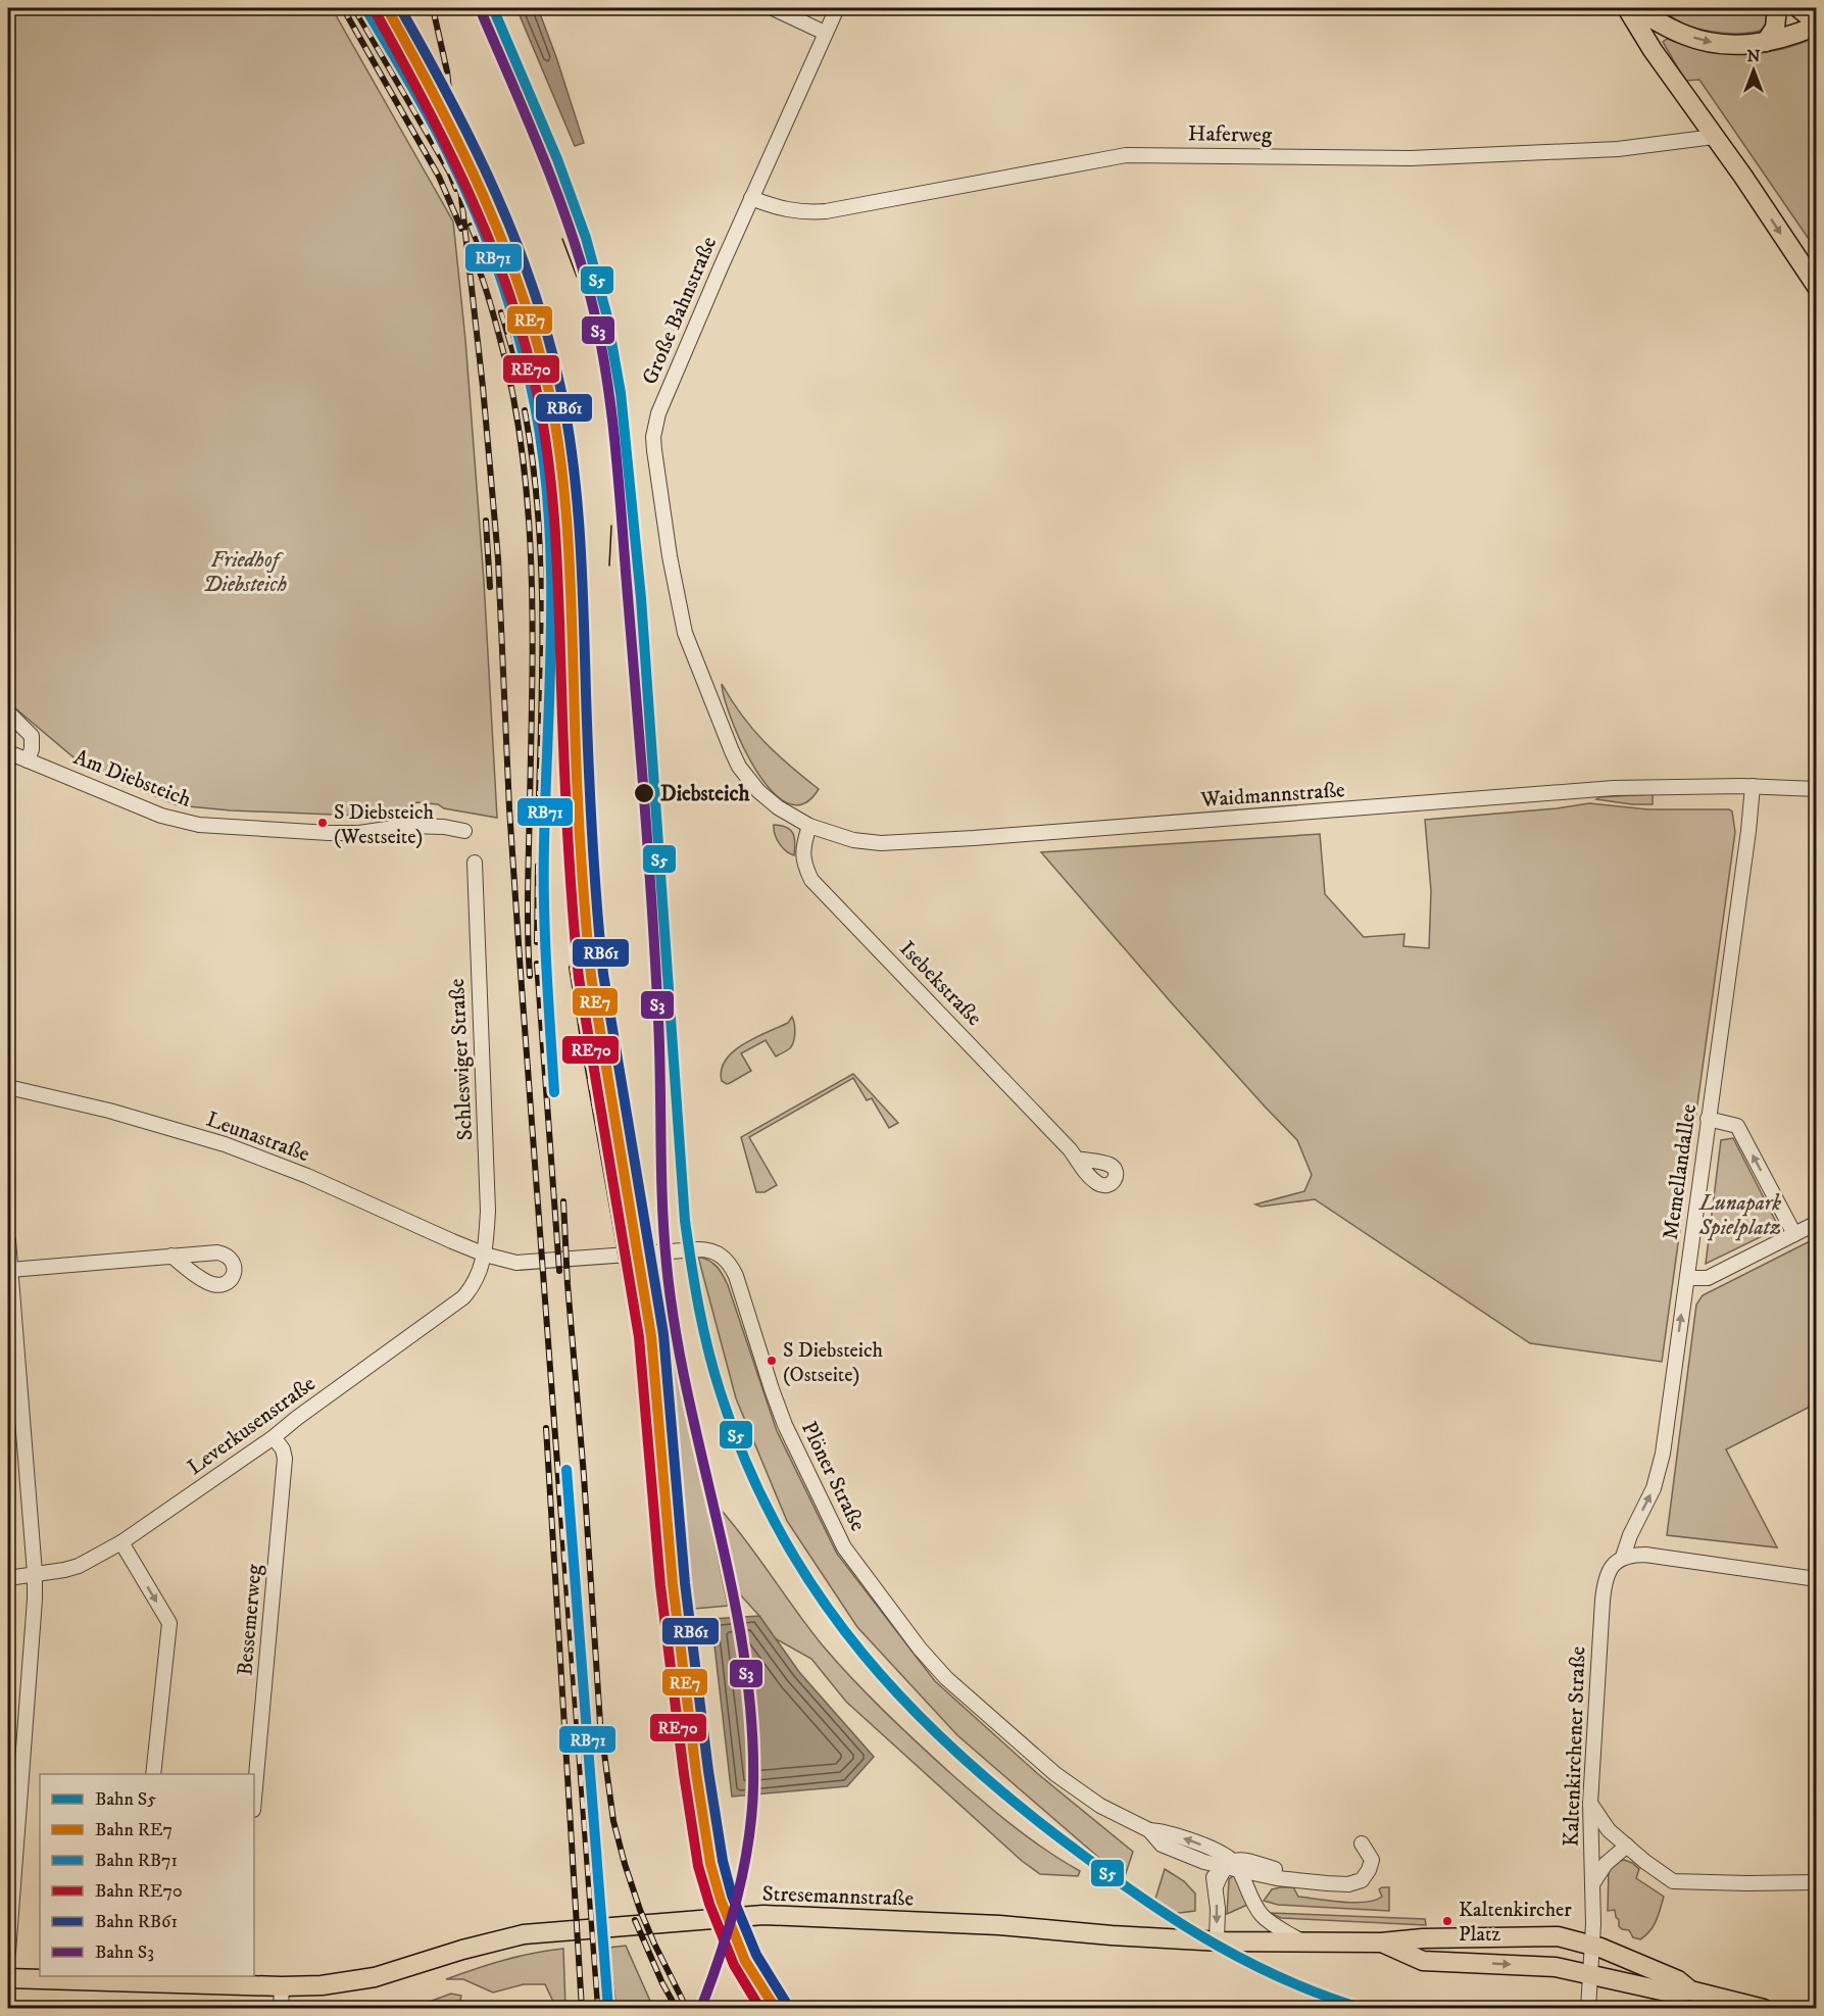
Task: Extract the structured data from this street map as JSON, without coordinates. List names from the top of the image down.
{
  "streets": {
    "main road": ["Stresemannstraße"],
    "street": [
      "Haferweg",
      "Große Bahnstraße",
      "Am Diebsteich",
      "Waidmannstraße",
      "Isebekstraße",
      "Schleswiger Straße",
      "Leunastraße",
      "Memellandallee",
      "Leverkusenstraße",
      "Plöner Straße",
      "Bessemerweg",
      "Kaltenkirchener Straße"
    ]
  },
  "crossings": [
    ["Haferweg", "Große Bahnstraße"],
    ["Große Bahnstraße", "Waidmannstraße"],
    ["Waidmannstraße", "Isebekstraße"],
    ["Waidmannstraße", "Memellandallee"],
    ["Schleswiger Straße", "Leunastraße"],
    ["Schleswiger Straße", "Leverkusenstraße"],
    ["Schleswiger Straße", "Plöner Straße"],
    ["Leunastraße", "Leverkusenstraße"],
    ["Leunastraße", "Plöner Straße"],
    ["Memellandallee", "Kaltenkirchener Straße"],
    ["Leverkusenstraße", "Plöner Straße"],
    ["Leverkusenstraße", "Bessemerweg"],
    ["Kaltenkirchener Straße", "Stresemannstraße"]
  ],
  "one_way": ["Memellandallee"],
  "parks": ["Friedhof Diebsteich", "Lunapark Spielplatz"],
  "places": [
    "Diebsteich",
    "S Diebsteich (Westseite)",
    "S Diebsteich (Ostseite)",
    "Kaltenkircher Platz"
  ],
  "lines": [
    "rail line S5",
    "rail line RE7",
    "rail line RB71",
    "rail line RB61",
    "rail line S3",
    "rail line RE70"
  ],
  "legend": [
    "Bahn S5",
    "Bahn RE7",
    "Bahn RB71",
    "Bahn RE70",
    "Bahn RB61",
    "Bahn S3"
  ],
  "north": "top"
}
